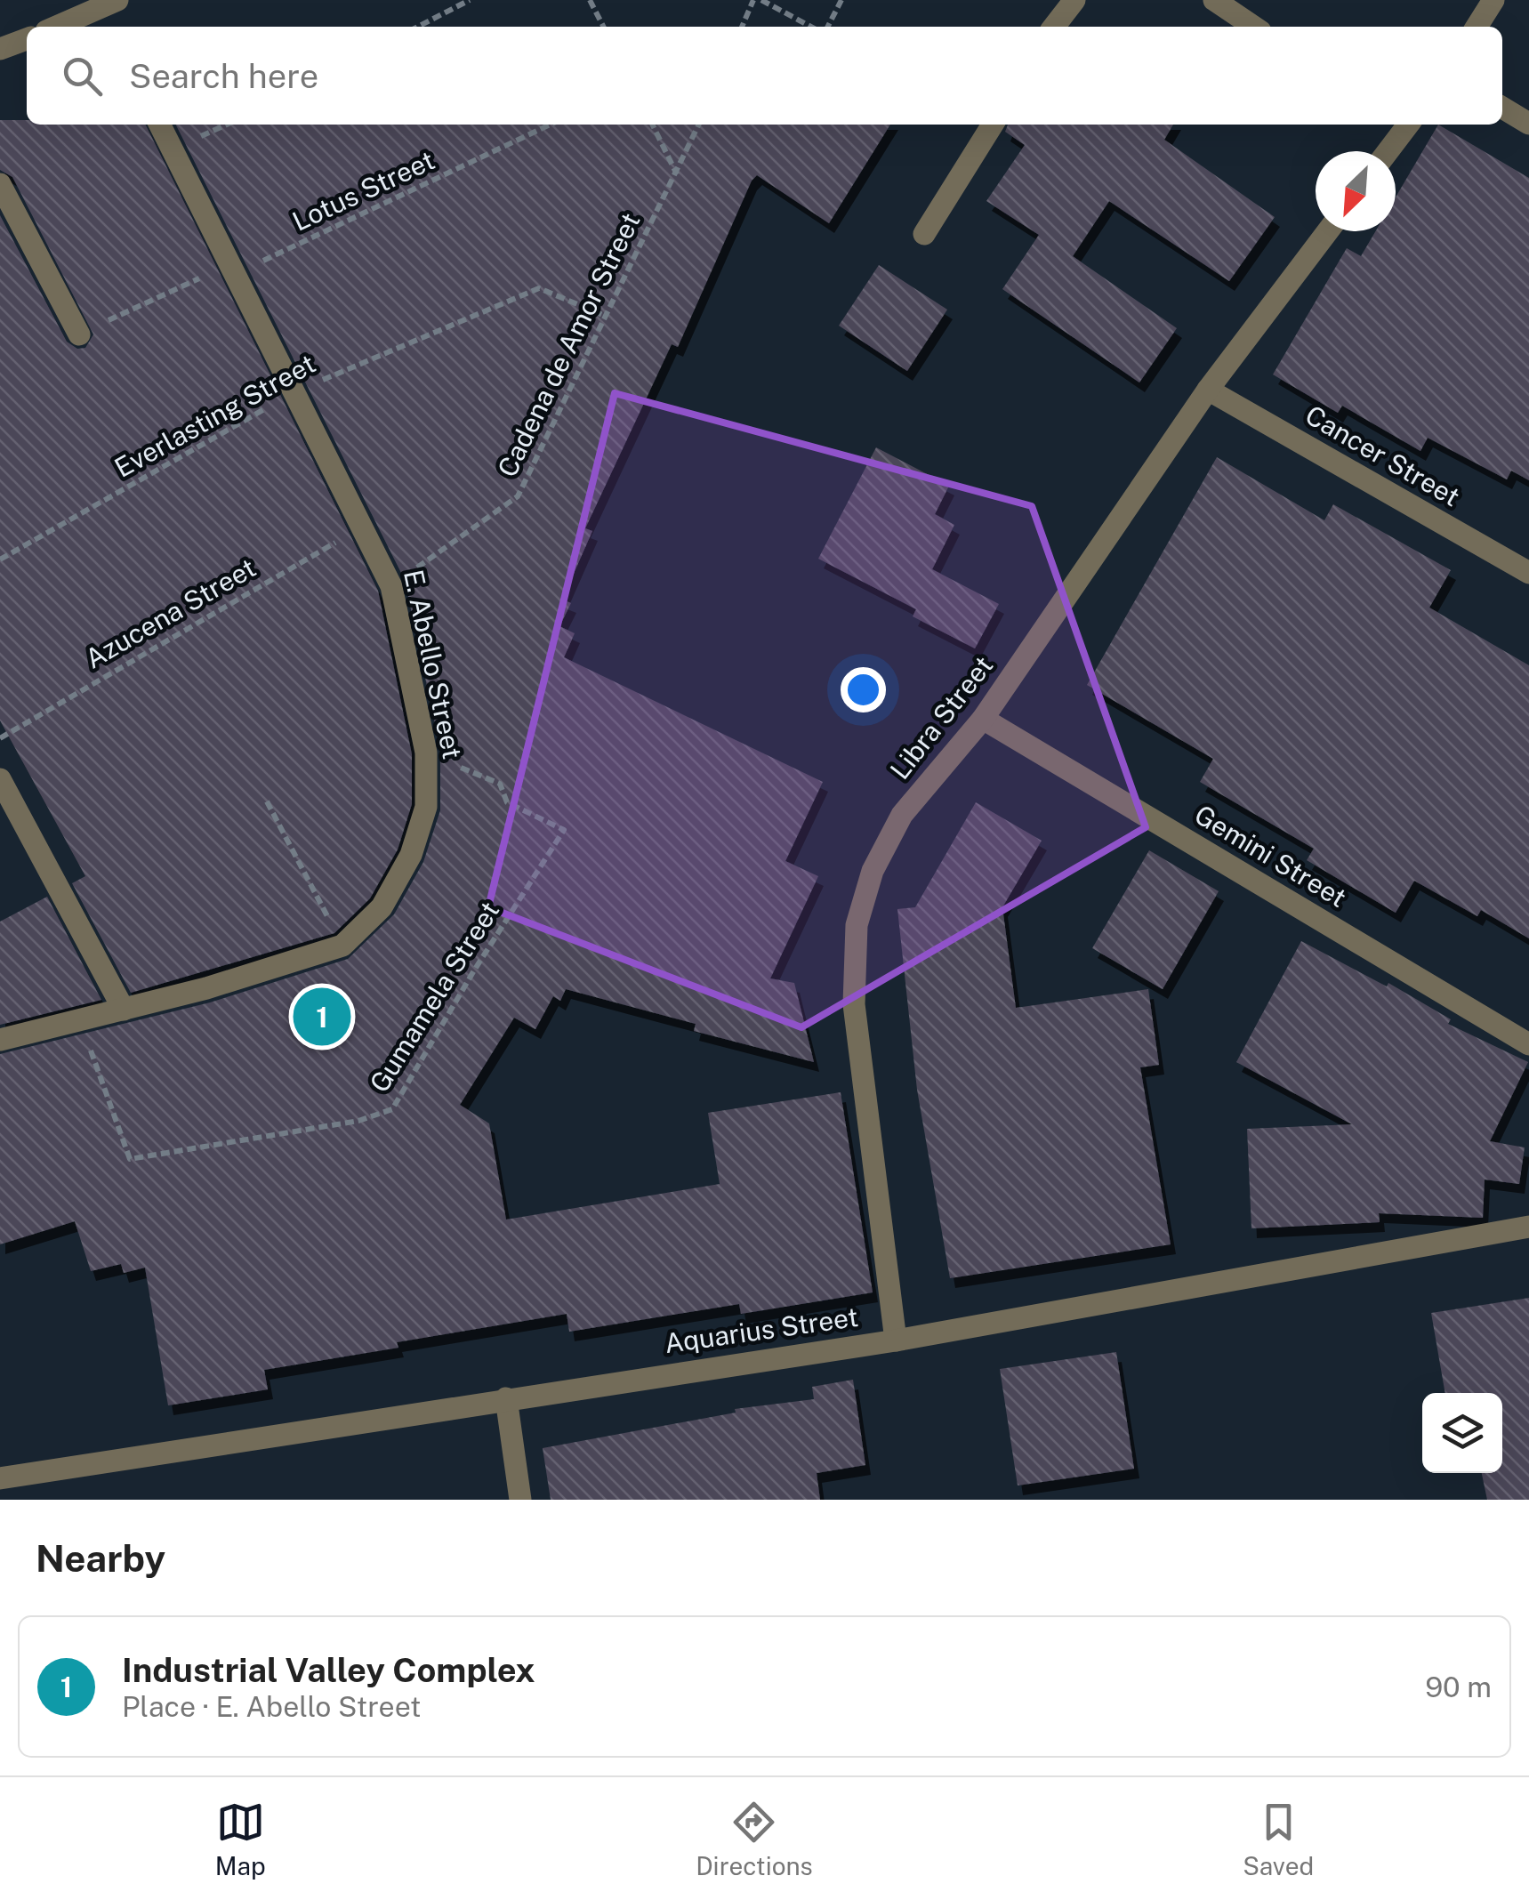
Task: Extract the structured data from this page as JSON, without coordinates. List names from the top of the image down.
{
  "streets": {
    "street": [
      "Cancer Street",
      "E. Abello Street",
      "Libra Street",
      "Gemini Street",
      "Aquarius Street"
    ],
    "path": [
      "Lotus Street",
      "Cadena de Amor Street",
      "Everlasting Street",
      "Azucena Street",
      "Gumamela Street"
    ]
  },
  "crossings": [
    ["Lotus Street", "E. Abello Street"],
    ["Cadena de Amor Street", "Everlasting Street"],
    ["Cadena de Amor Street", "E. Abello Street"],
    ["Everlasting Street", "E. Abello Street"],
    ["Cancer Street", "Libra Street"],
    ["Azucena Street", "E. Abello Street"],
    ["E. Abello Street", "Gumamela Street"],
    ["Libra Street", "Gemini Street"],
    ["Libra Street", "Aquarius Street"]
  ],
  "north": "bottom left",
  "page": {
    "search": "Search here",
    "pins": "1",
    "heading": "Nearby",
    "list": [
      {
        "mark": "1",
        "name": "Industrial Valley Complex",
        "note": "Place · E. Abello Street",
        "value": "90 m"
      }
    ],
    "nav": ["Map", "Directions", "Saved"]
  }
}
